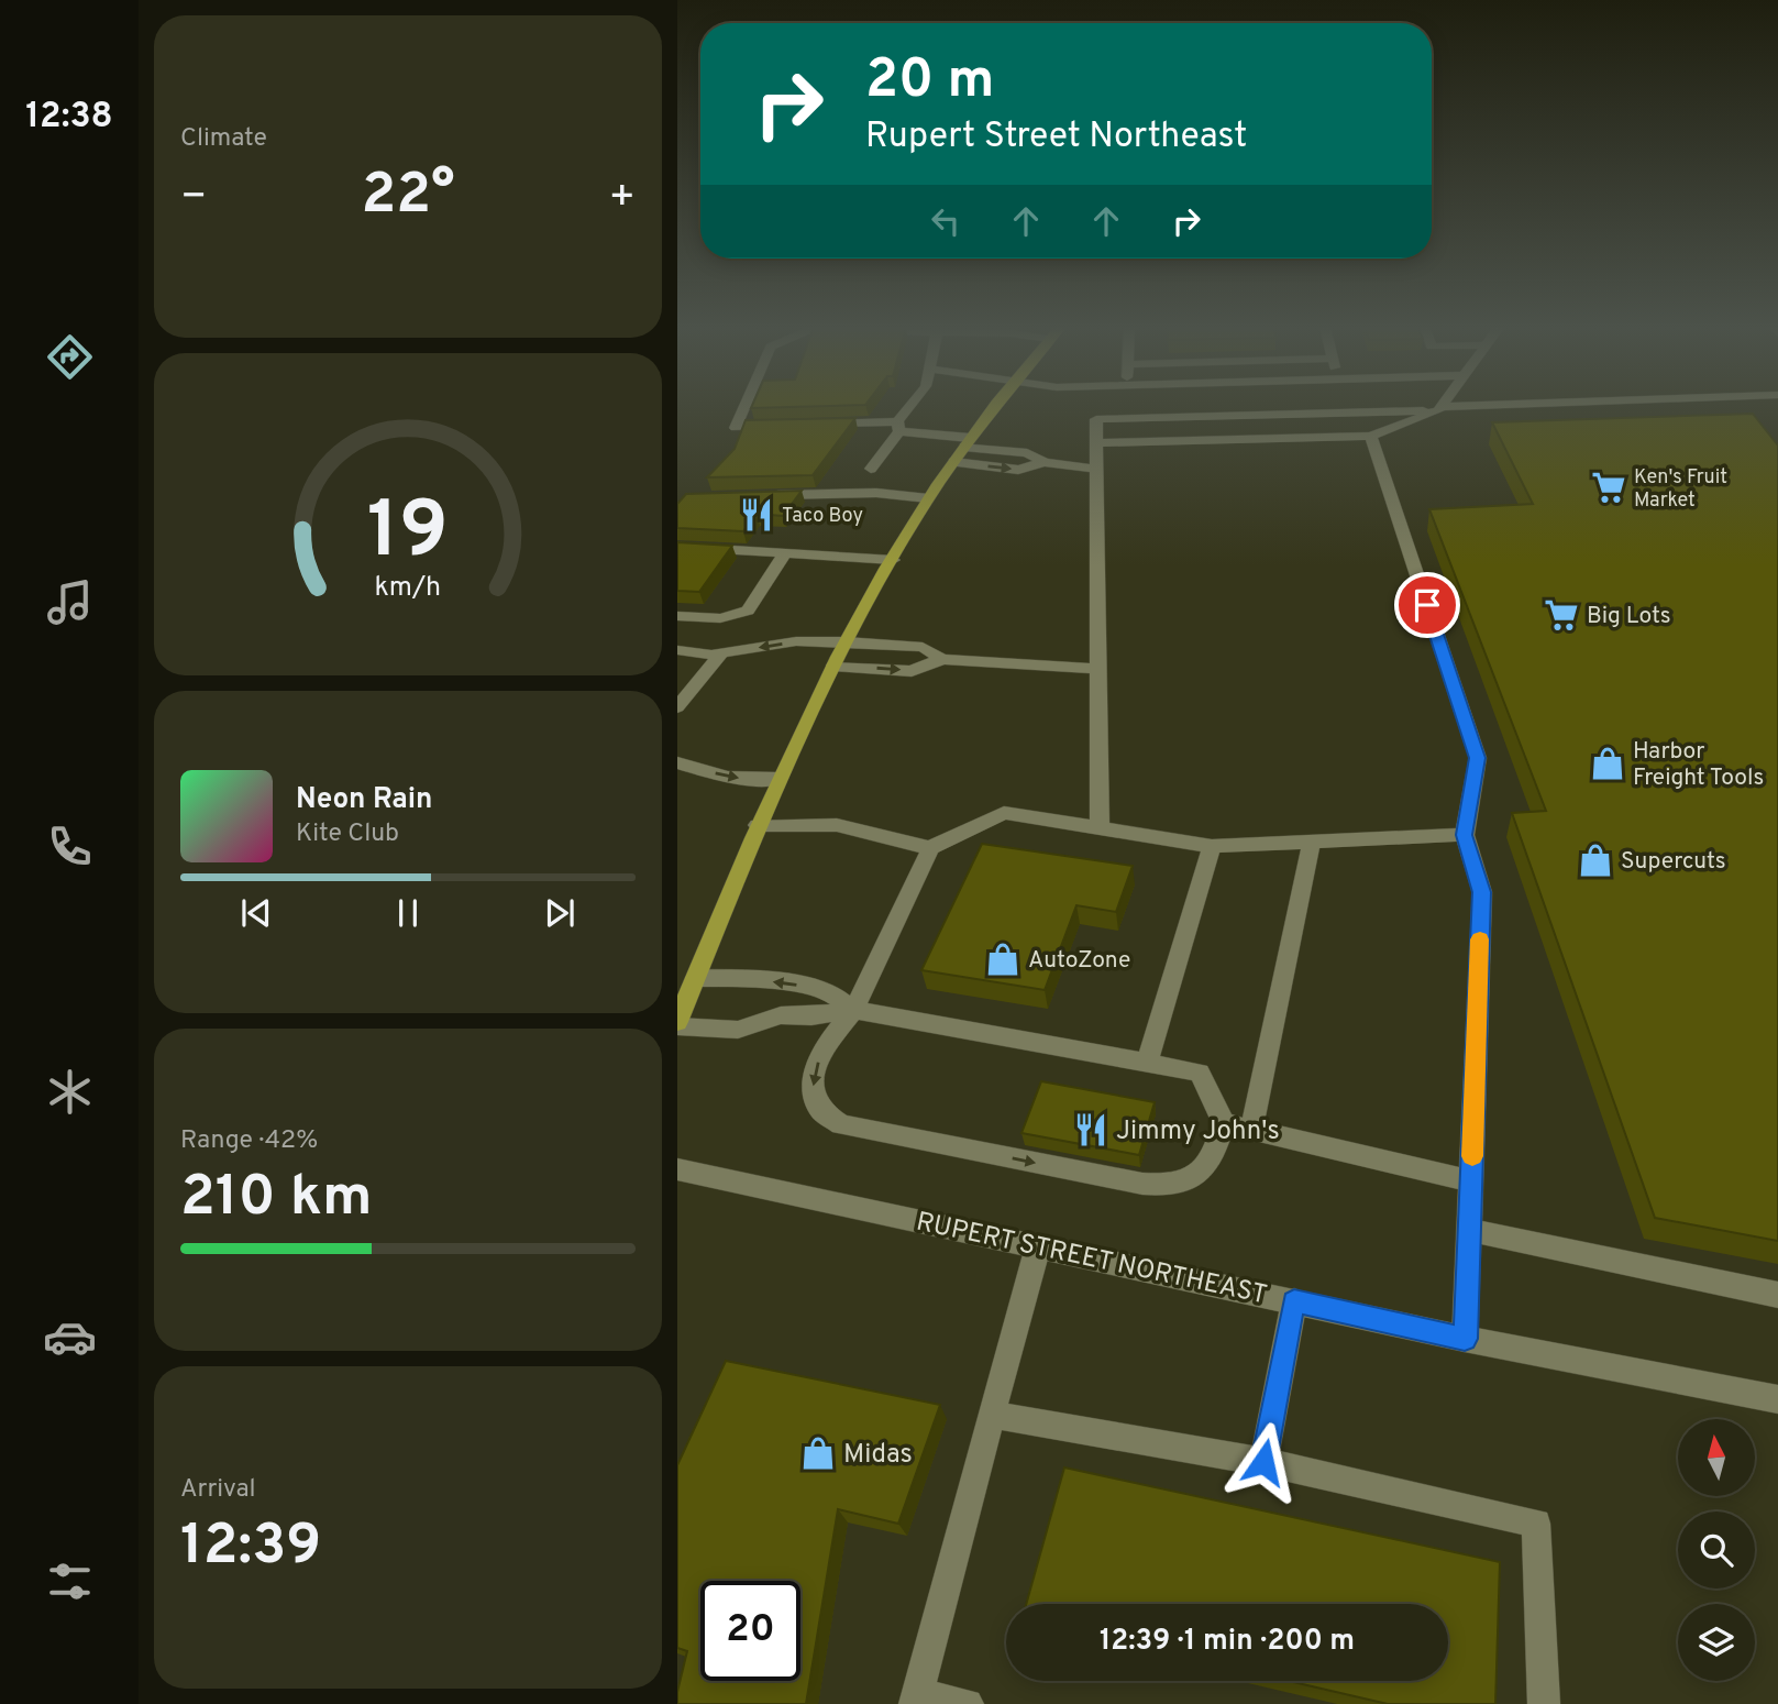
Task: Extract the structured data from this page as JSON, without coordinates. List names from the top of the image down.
{
  "streets": {
    "street": ["RUPERT STREET NORTHEAST"]
  },
  "places": {
    "supermarket": ["Ken's Fruit Market", "Big Lots"],
    "restaurant": ["Taco Boy", "Jimmy John's"],
    "shop": [
      "Harbor Freight Tools",
      "Supercuts",
      "AutoZone",
      "Midas"
    ]
  },
  "north": "top",
  "page": {
    "tabs": "12:38",
    "tile": [
      "Climate",
      ["Range · 42%", "210 km"],
      ["Arrival", "12:39"]
    ],
    "turn": ["20 m", "Rupert Street Northeast"],
    "heat": ["−", "22°", "+"],
    "song": ["Neon Rain", "Kite Club"],
    "limit": "20",
    "trip": "12:39 · 1 min · 200 m",
    "gauge": ["19", "km/h"]
  }
}
